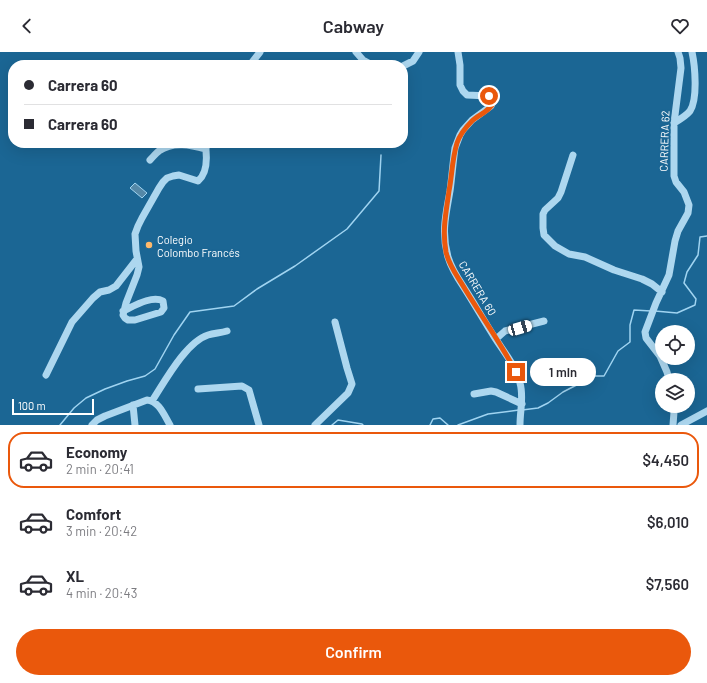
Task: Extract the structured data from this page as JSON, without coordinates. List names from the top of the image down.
{
  "streets": {
    "street": ["CARRERA 62", "CARRERA 60"]
  },
  "places": ["Colegio Colombo Francés"],
  "scale_bar": "100 m",
  "page": {
    "header": "Cabway",
    "banner": ["Carrera 60", "Carrera 60"],
    "bubble": "1 min",
    "scale": "100 m",
    "list": [
      {
        "name": "Economy",
        "note": "2 min · 20:41",
        "value": "$4,450"
      },
      {
        "name": "Comfort",
        "note": "3 min · 20:42",
        "value": "$6,010"
      },
      {
        "name": "XL",
        "note": "4 min · 20:43",
        "value": "$7,560"
      }
    ],
    "buttons": "Confirm"
  }
}
